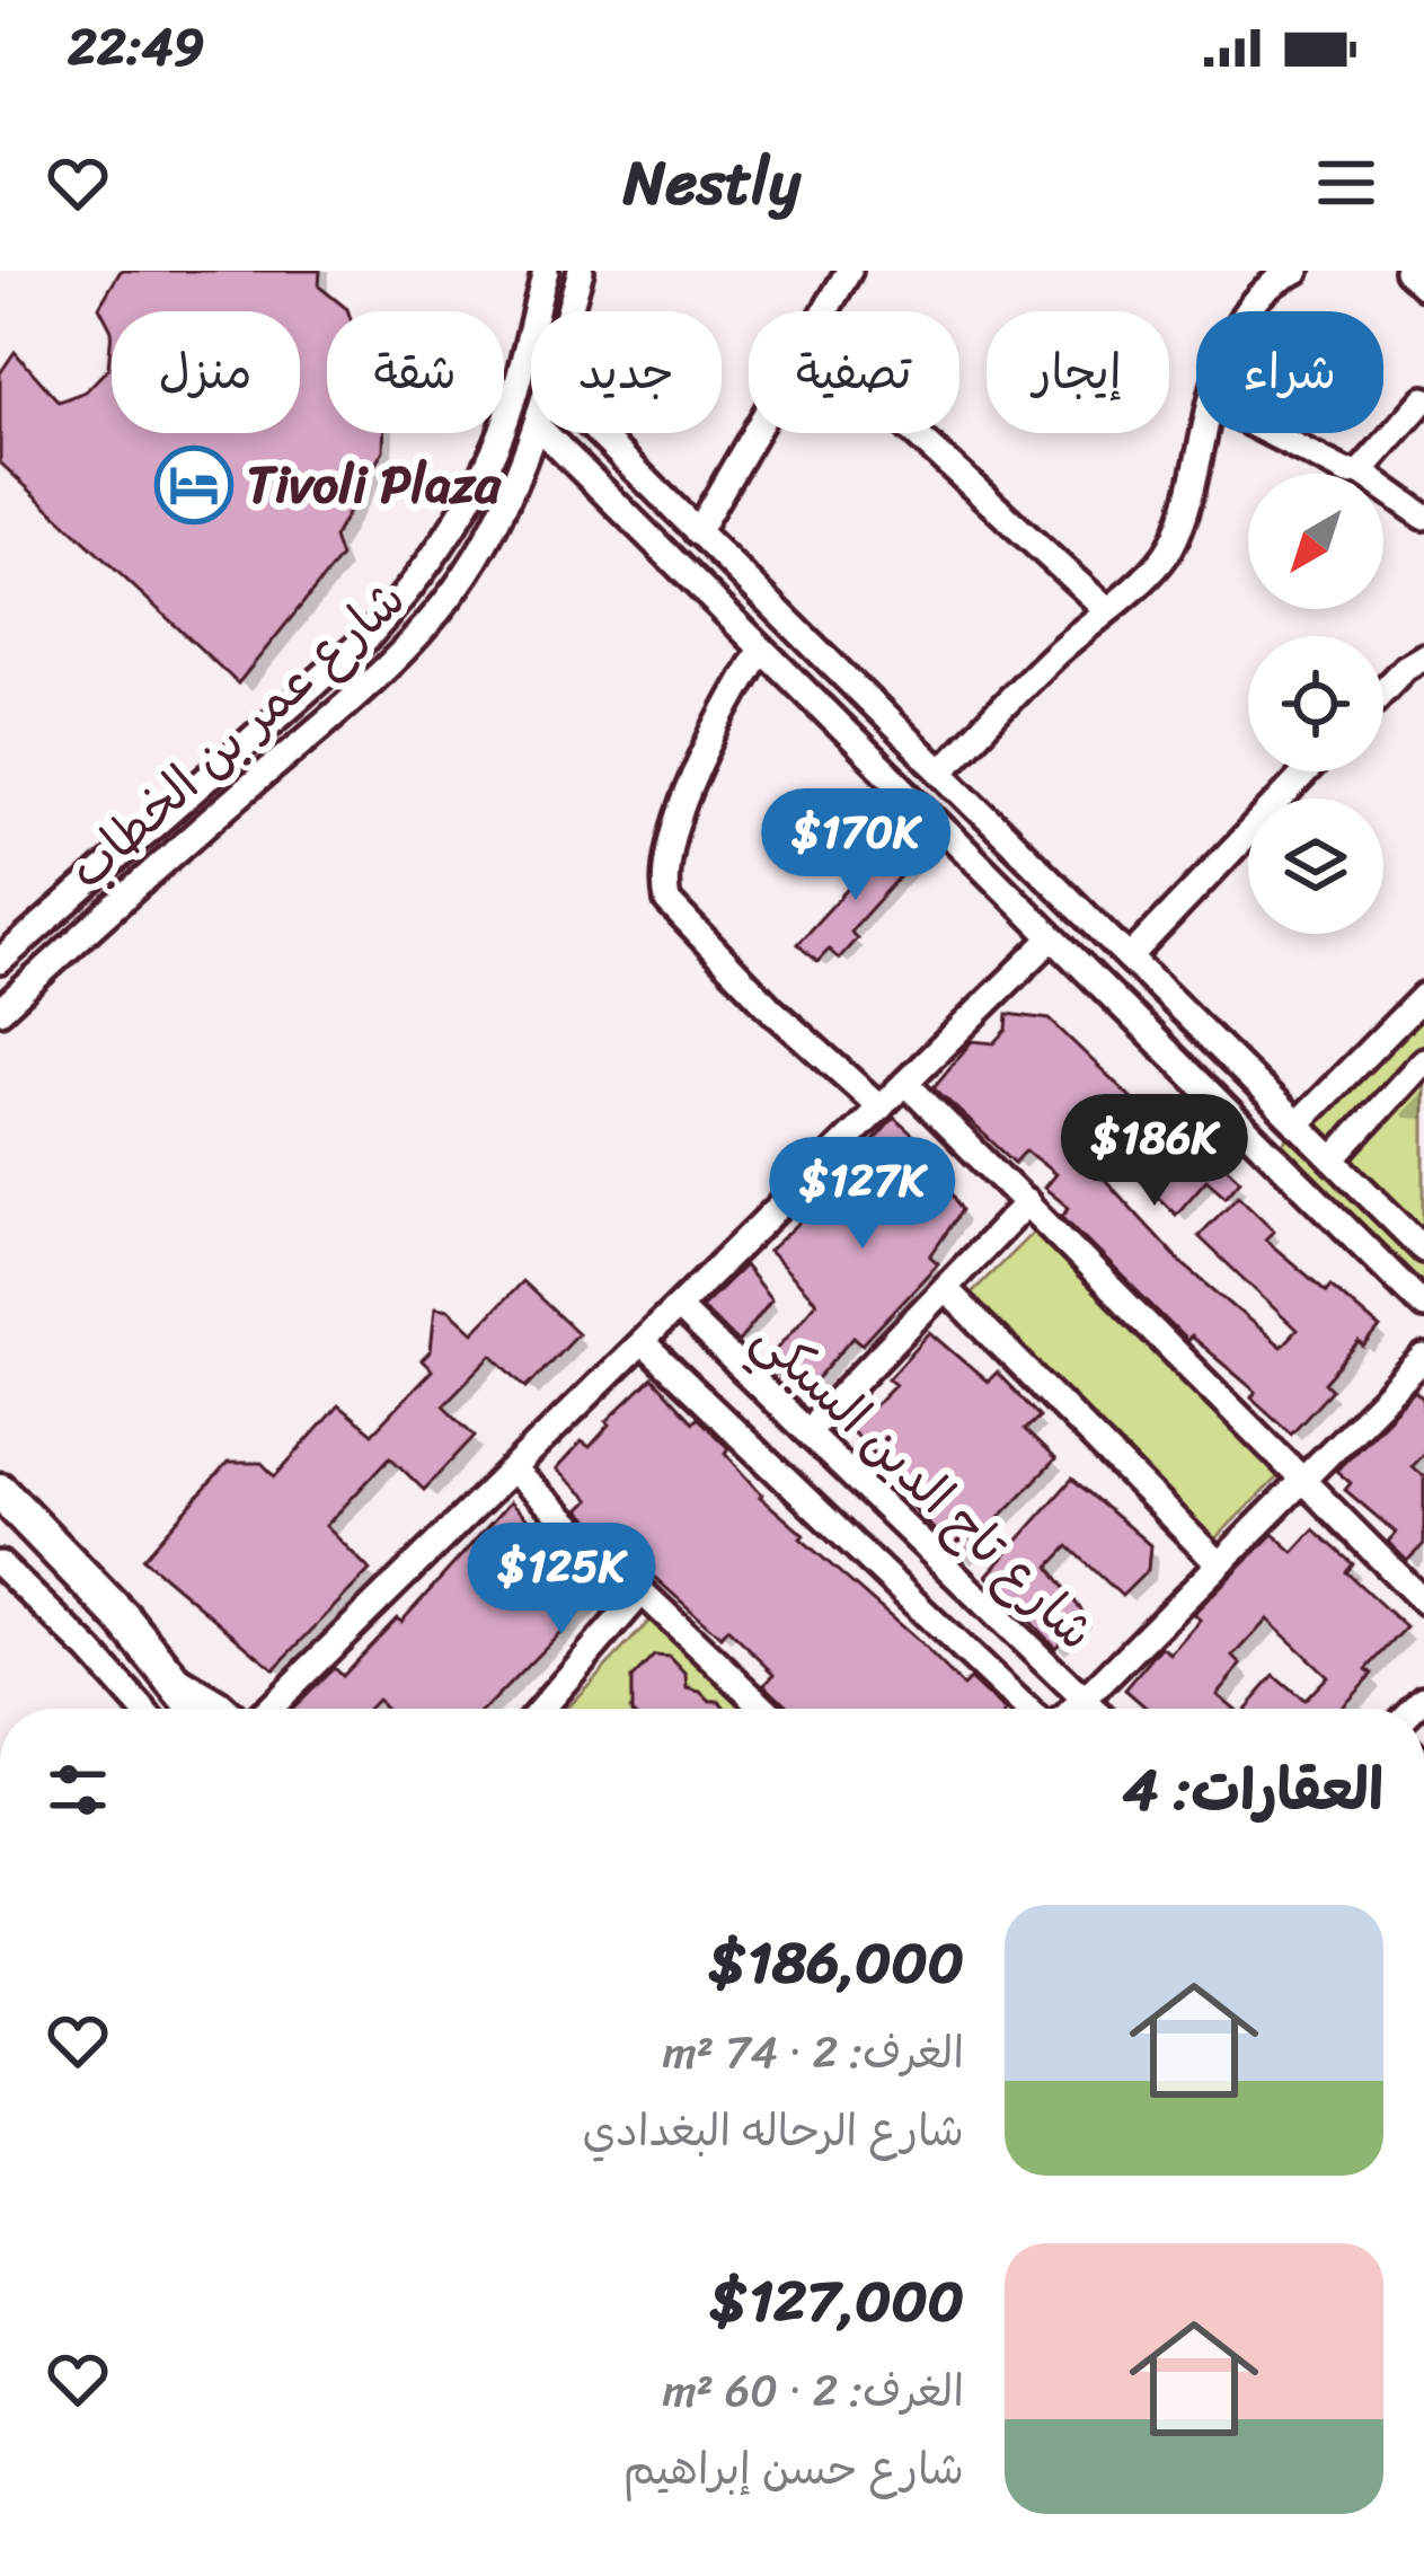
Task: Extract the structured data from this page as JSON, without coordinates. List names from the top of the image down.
{
  "streets": {
    "street": ["شارع عمر بن الخطاب", "شارع تاج الدين السبكي"]
  },
  "places": {
    "hotel": ["Tivoli Plaza"]
  },
  "north": "bottom left",
  "page": {
    "status": "22:49",
    "header": "Nestly",
    "chip": [
      "شراء",
      "إيجار",
      "تصفية",
      "جديد",
      "شقة",
      "منزل"
    ],
    "price": [
      "$170K",
      "$186K",
      "$127K",
      "$125K"
    ],
    "heading": "العقارات: 4",
    "list": [
      {
        "name": "$186,000",
        "note": "الغرف: 2 · 74 m² · شارع الرحاله البغدادي"
      },
      {
        "name": "$127,000",
        "note": "الغرف: 2 · 60 m² · شارع حسن إبراهيم"
      }
    ]
  }
}
